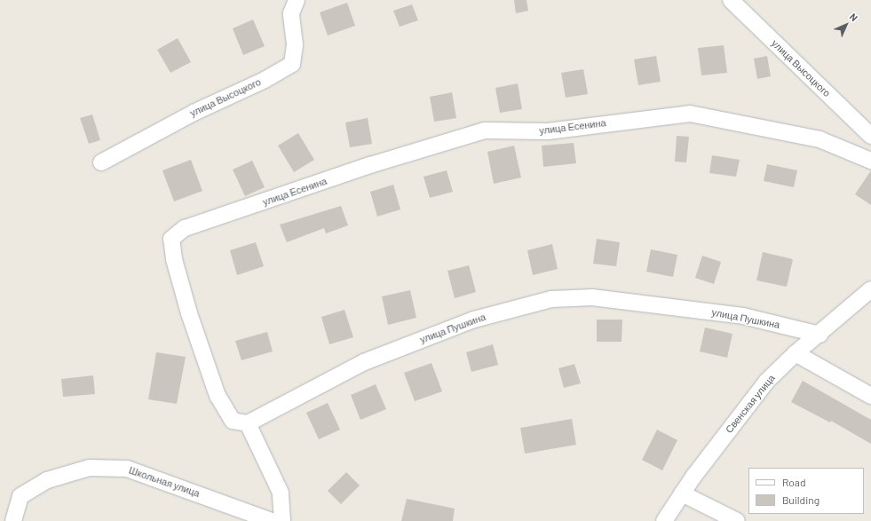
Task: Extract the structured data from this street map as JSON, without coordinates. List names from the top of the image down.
{
  "streets": {
    "street": [
      "улица Высоцкого",
      "улица Есенина",
      "улица Пушкина",
      "Свенская улица",
      "Школьная улица"
    ]
  },
  "crossings": [
    ["улица Есенина", "улица Пушкина"],
    ["улица Пушкина", "Свенская улица"]
  ],
  "legend": ["Road", "Building"],
  "north": "top right"
}
